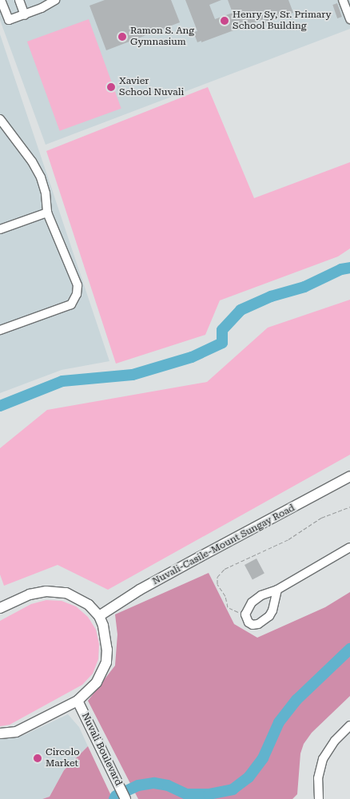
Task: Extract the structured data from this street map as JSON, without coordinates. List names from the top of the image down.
{
  "streets": {
    "main road": ["Nuvali-Casile-Mount Sungay Road", "Nuvali Boulevard"]
  },
  "places": [
    "Henry Sy, Sr. Primary School Building",
    "Ramon S. Ang Gymnasium",
    "Xavier School Nuvali",
    "Circolo Market"
  ]
}
